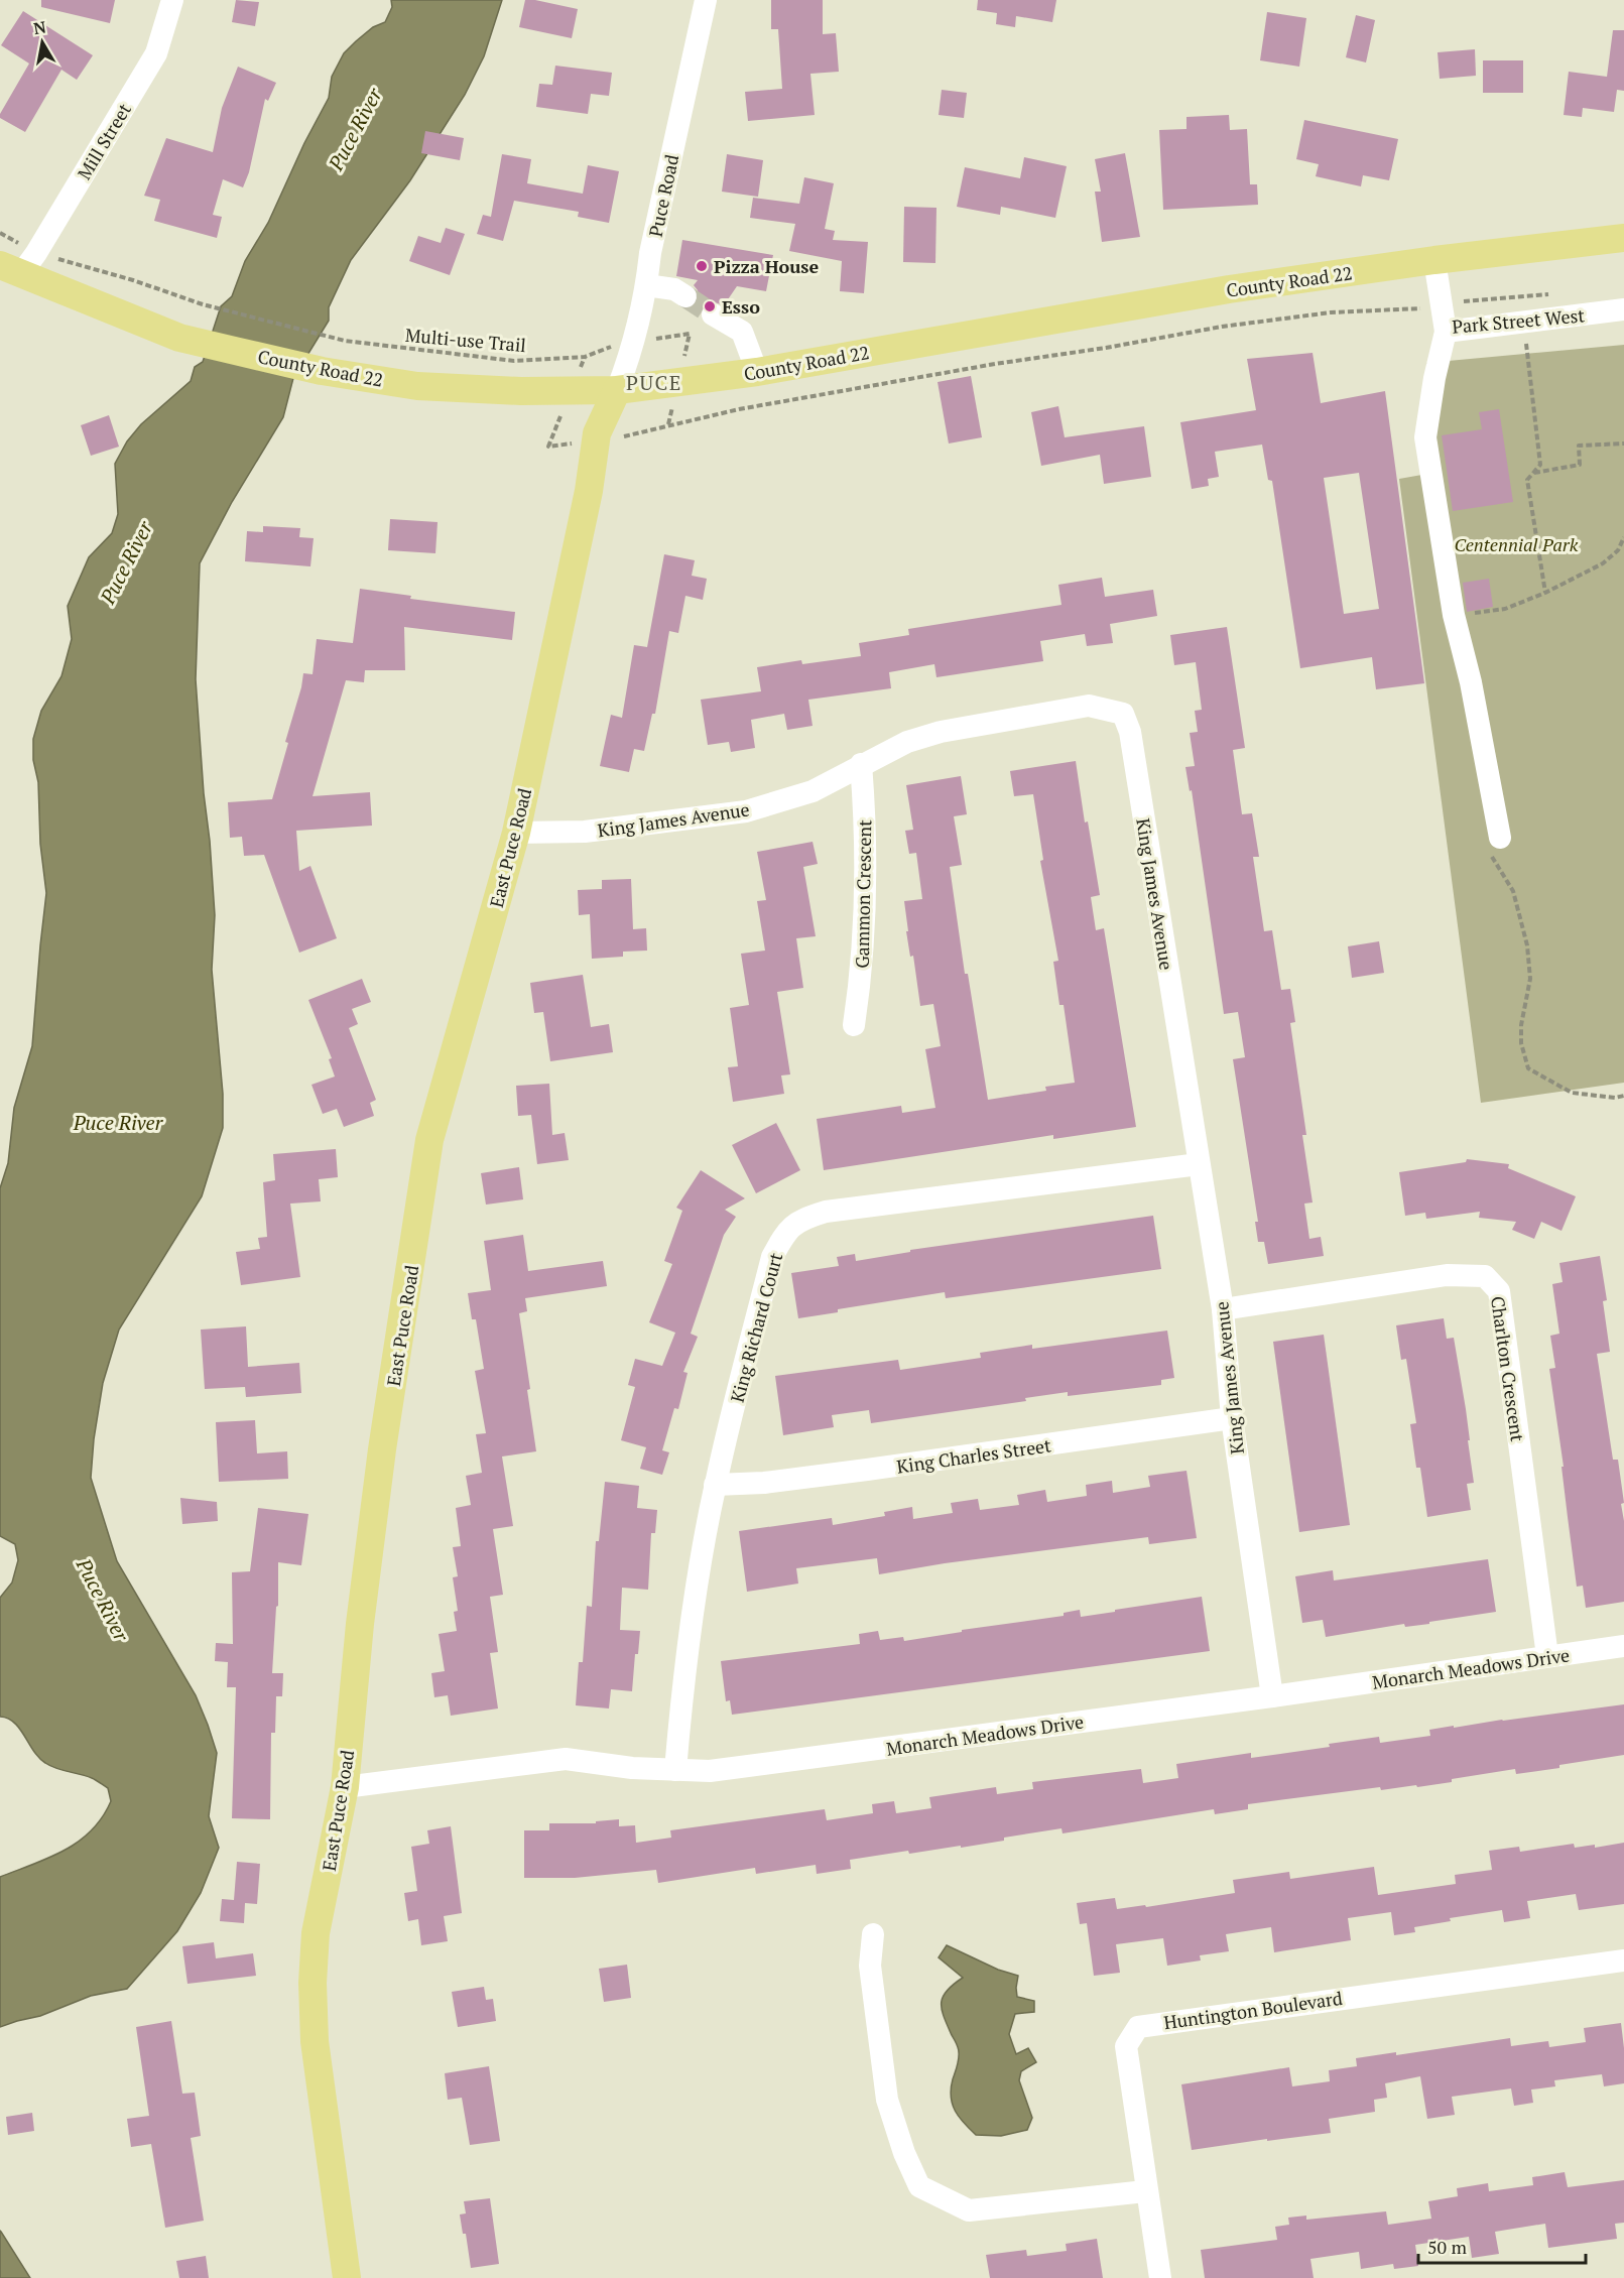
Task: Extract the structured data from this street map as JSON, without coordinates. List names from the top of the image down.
{
  "streets": {
    "main road": ["County Road 22", "East Puce Road"],
    "street": [
      "Mill Street",
      "Puce Road",
      "Park Street West",
      "King James Avenue",
      "Gammon Crescent",
      "King Richard Court",
      "Charlton Crescent",
      "King Charles Street",
      "Monarch Meadows Drive",
      "Huntington Boulevard"
    ],
    "path": ["Multi-use Trail"]
  },
  "crossings": [
    ["Mill Street", "County Road 22"],
    ["Mill Street", "Multi-use Trail"],
    ["Puce Road", "County Road 22"],
    ["Puce Road", "East Puce Road"],
    ["County Road 22", "Park Street West"],
    ["County Road 22", "Multi-use Trail"],
    ["County Road 22", "East Puce Road"],
    ["King James Avenue", "East Puce Road"],
    ["King James Avenue", "Gammon Crescent"],
    ["King James Avenue", "King Richard Court"],
    ["King James Avenue", "Charlton Crescent"],
    ["King James Avenue", "King Charles Street"],
    ["King James Avenue", "Monarch Meadows Drive"],
    ["East Puce Road", "Monarch Meadows Drive"],
    ["King Richard Court", "King Charles Street"],
    ["King Richard Court", "Monarch Meadows Drive"],
    ["Charlton Crescent", "Monarch Meadows Drive"]
  ],
  "districts": ["PUCE"],
  "water": ["Puce River"],
  "parks": ["Centennial Park"],
  "places": ["Pizza House", "Esso"],
  "scale_bar": "50 m",
  "north": "top"
}
